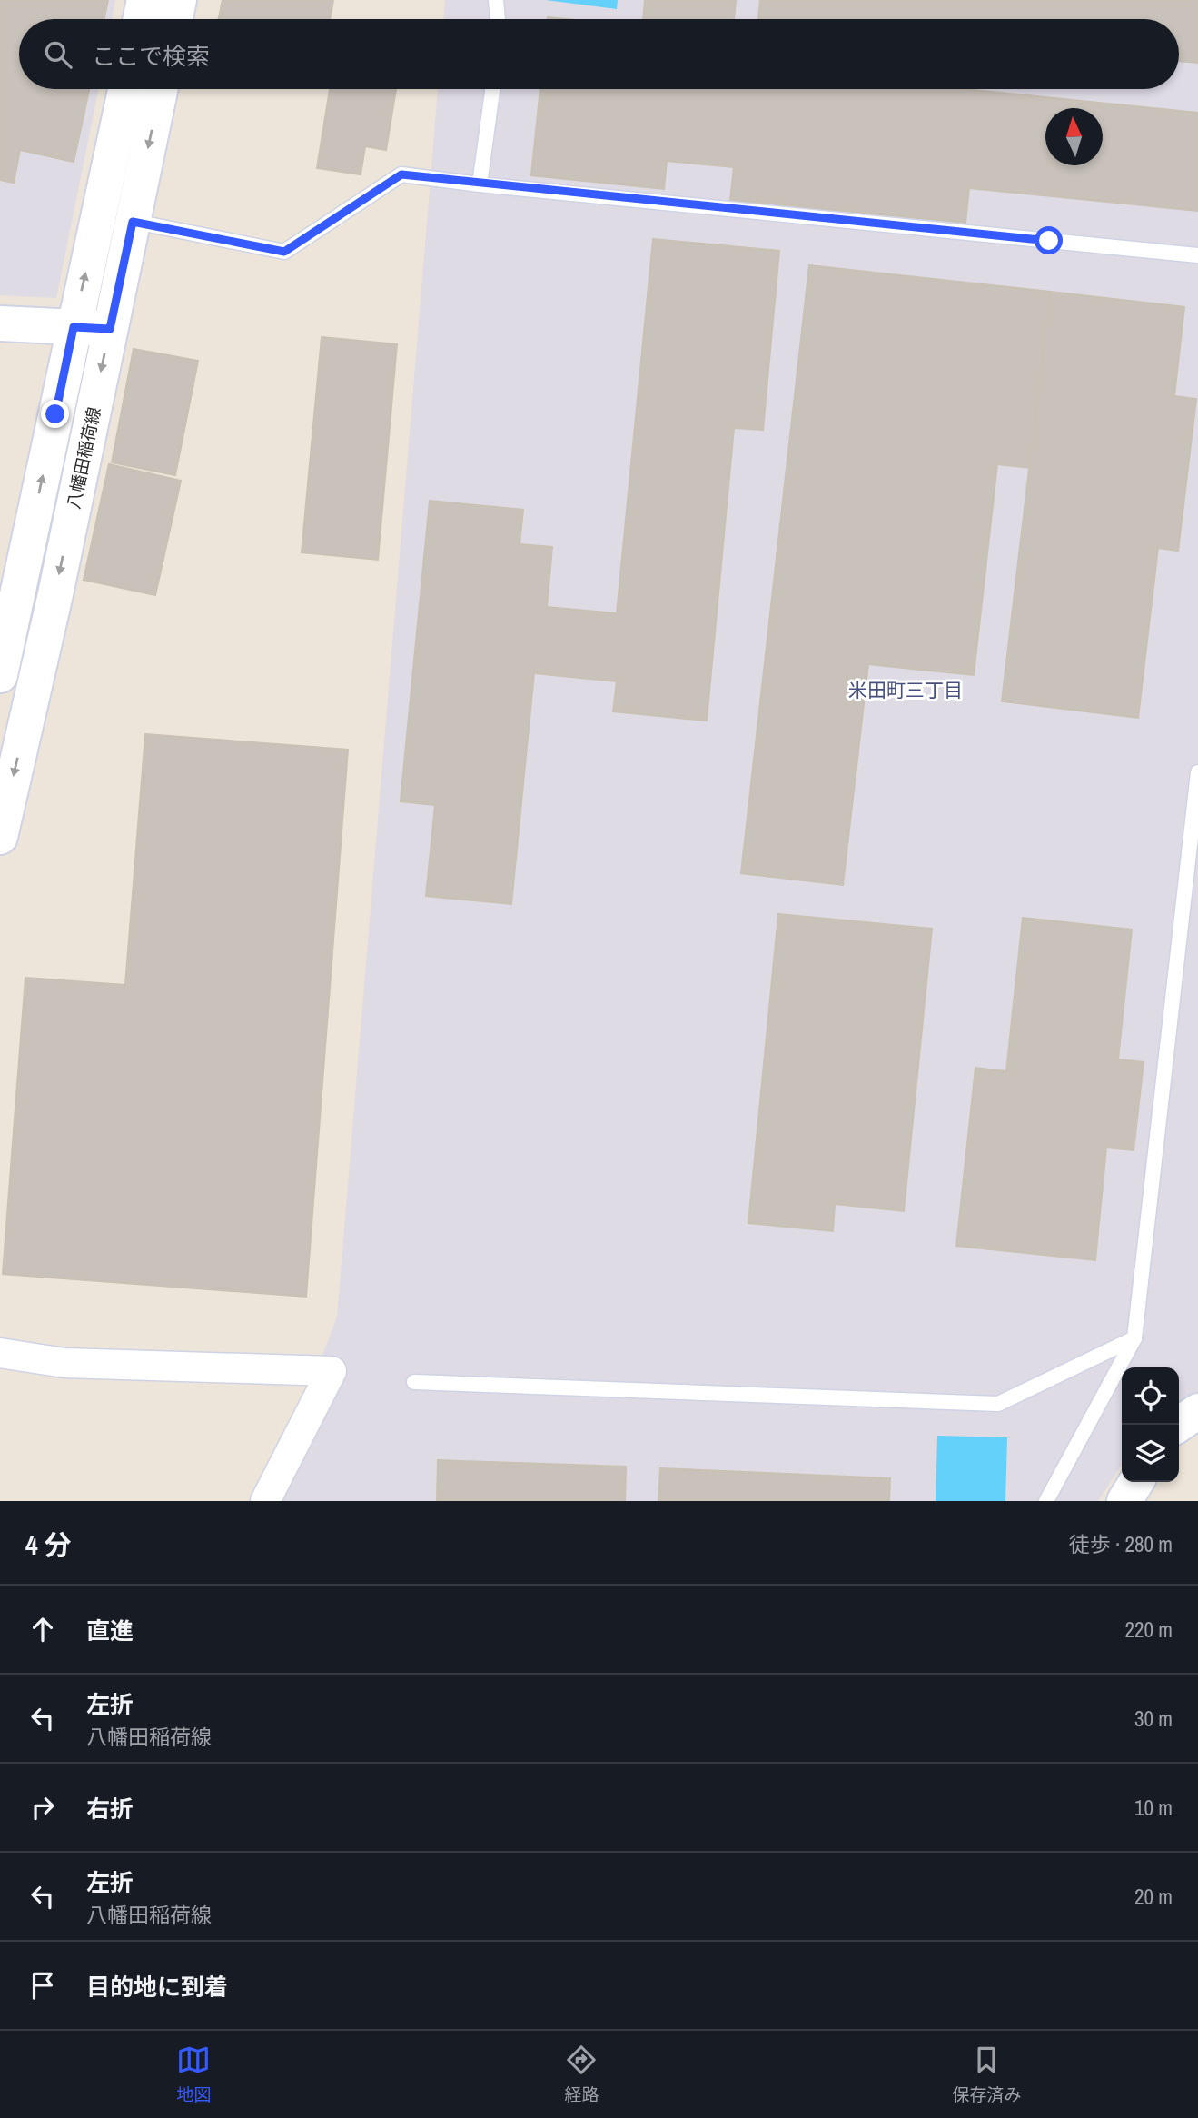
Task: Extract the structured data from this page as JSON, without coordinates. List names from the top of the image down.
{
  "streets": {
    "main road": ["八幡田稲荷線"]
  },
  "districts": ["米田町三丁目"],
  "north": "top",
  "page": {
    "search": "ここで検索",
    "heading": ["4 分", "徒歩 · 280 m"],
    "list": [
      ["直進", "220 m"],
      ["左折", "八幡田稲荷線", "30 m"],
      ["右折", "10 m"],
      ["左折", "八幡田稲荷線", "20 m"],
      "目的地に到着"
    ],
    "nav": ["地図", "経路", "保存済み"]
  }
}
